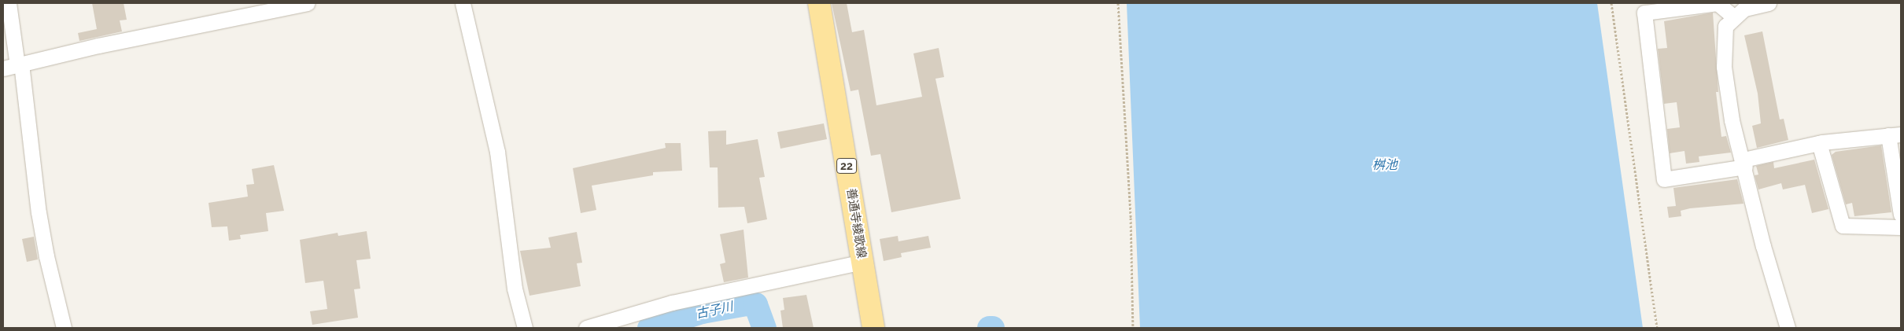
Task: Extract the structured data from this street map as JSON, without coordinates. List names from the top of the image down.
{
  "streets": {
    "main road": ["22", "善通寺綾歌線"]
  },
  "water": ["桝池", "古子川"]
}
